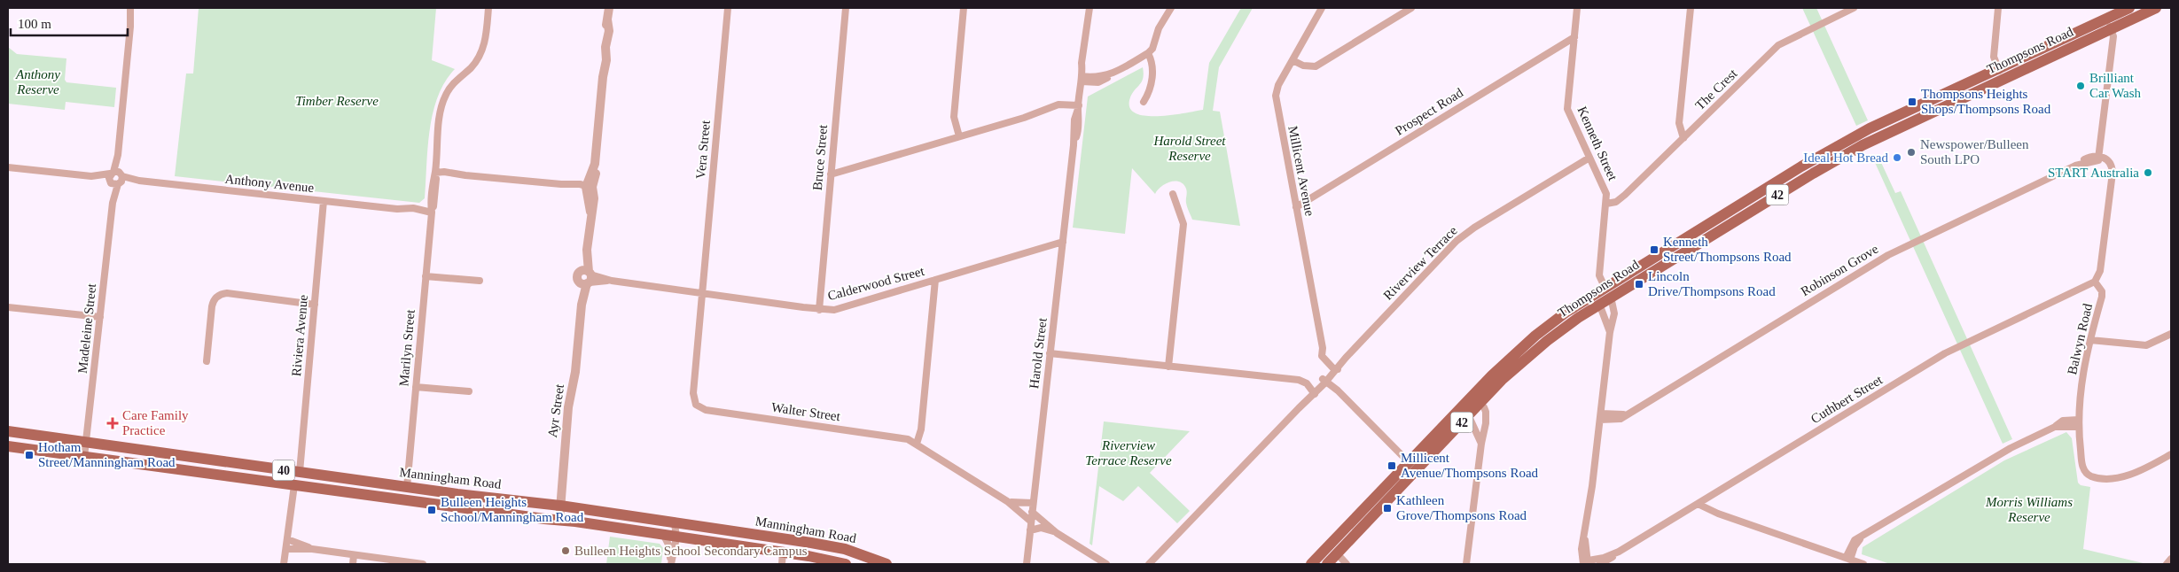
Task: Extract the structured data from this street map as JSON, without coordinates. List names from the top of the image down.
{
  "streets": {
    "main road": [
      "Thompsons Road",
      "42",
      "40",
      "Manningham Road"
    ],
    "street": [
      "The Crest",
      "Prospect Road",
      "Kenneth Street",
      "Vera Street",
      "Bruce Street",
      "Millicent Avenue",
      "Anthony Avenue",
      "Riverview Terrace",
      "Robinson Grove",
      "Calderwood Street",
      "Madeleine Street",
      "Riviera Avenue",
      "Balwyn Road",
      "Marilyn Street",
      "Harold Street",
      "Cuthbert Street",
      "Ayr Street",
      "Walter Street"
    ]
  },
  "crossings": [
    ["Thompsons Road", "Kenneth Street"],
    ["The Crest", "Kenneth Street"],
    ["Prospect Road", "Kenneth Street"],
    ["Prospect Road", "Millicent Avenue"],
    ["Kenneth Street", "Riverview Terrace"],
    ["Kenneth Street", "Robinson Grove"],
    ["Kenneth Street", "Cuthbert Street"],
    ["Vera Street", "Calderwood Street"],
    ["Vera Street", "Walter Street"],
    ["Bruce Street", "Calderwood Street"],
    ["Millicent Avenue", "Riverview Terrace"],
    ["Anthony Avenue", "Madeleine Street"],
    ["Anthony Avenue", "Riviera Avenue"],
    ["Anthony Avenue", "Marilyn Street"],
    ["Calderwood Street", "Harold Street"],
    ["Calderwood Street", "Ayr Street"],
    ["Calderwood Street", "Walter Street"],
    ["Madeleine Street", "Manningham Road"],
    ["Riviera Avenue", "Manningham Road"],
    ["Balwyn Road", "Cuthbert Street"],
    ["Marilyn Street", "Manningham Road"],
    ["Harold Street", "Walter Street"],
    ["Ayr Street", "Manningham Road"]
  ],
  "parks": [
    "Anthony Reserve",
    "Timber Reserve",
    "Harold Street Reserve",
    "Riverview Terrace Reserve",
    "Morris Williams Reserve"
  ],
  "places": {
    "other": [
      "Brilliant Car Wash",
      "Newspower/Bulleen South LPO",
      "Ideal Hot Bread",
      "START Australia",
      "Bulleen Heights School Secondary Campus"
    ],
    "transit": [
      "Thompsons Heights Shops/Thompsons Road",
      "Kenneth Street/Thompsons Road",
      "Lincoln Drive/Thompsons Road",
      "Hotham Street/Manningham Road",
      "Millicent Avenue/Thompsons Road",
      "Kathleen Grove/Thompsons Road",
      "Bulleen Heights School/Manningham Road"
    ],
    "health": ["Care Family Practice"]
  },
  "scale_bar": "100 m"
}
